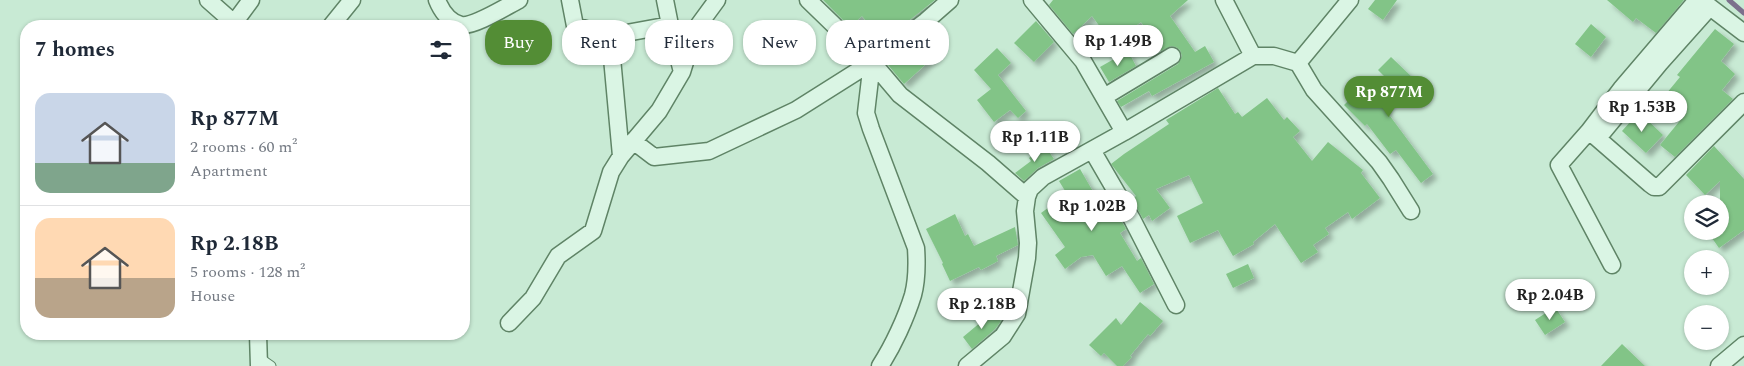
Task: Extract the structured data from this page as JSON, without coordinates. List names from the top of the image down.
{
  "page": {
    "chip": [
      "Buy",
      "Rent",
      "Filters",
      "New",
      "Apartment"
    ],
    "heading": "7 homes",
    "price": [
      "Rp 1.49B",
      "Rp 877M",
      "Rp 1.53B",
      "Rp 1.11B",
      "Rp 1.02B",
      "Rp 2.04B",
      "Rp 2.18B"
    ],
    "list": [
      {
        "name": "Rp 877M",
        "note": "2 rooms · 60 m² · Apartment"
      },
      {
        "name": "Rp 2.18B",
        "note": "5 rooms · 128 m² · House"
      }
    ],
    "map_buttons": ["+", "−"]
  }
}
